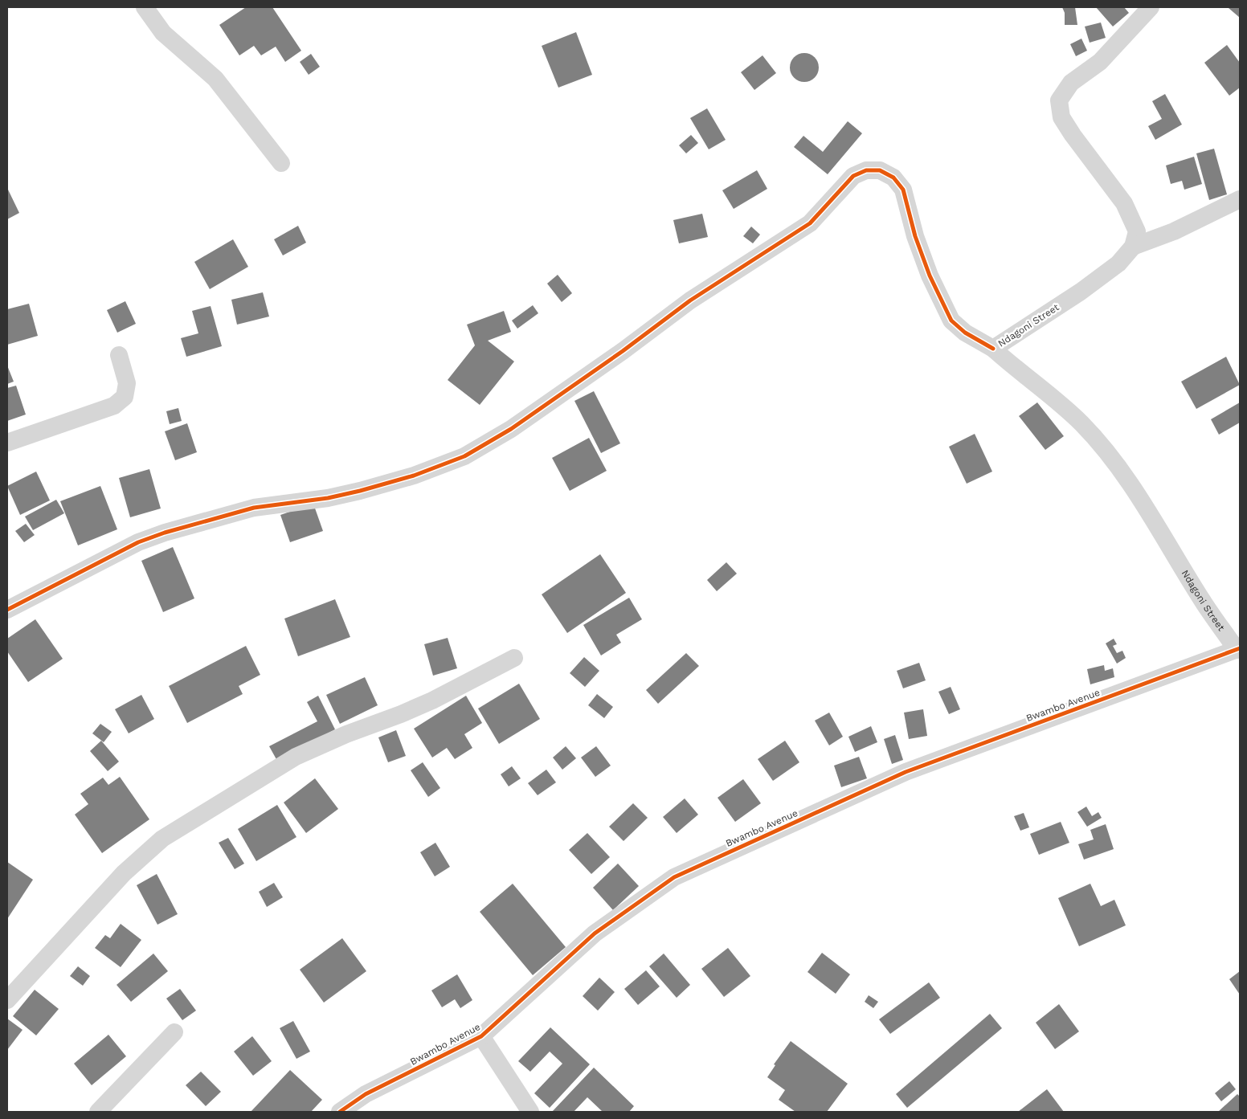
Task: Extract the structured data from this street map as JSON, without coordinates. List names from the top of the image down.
{
  "streets": {
    "street": ["Ndagoni Street", "Bwambo Avenue"]
  },
  "crossings": [
    ["Ndagoni Street", "Bwambo Avenue"]
  ]
}
